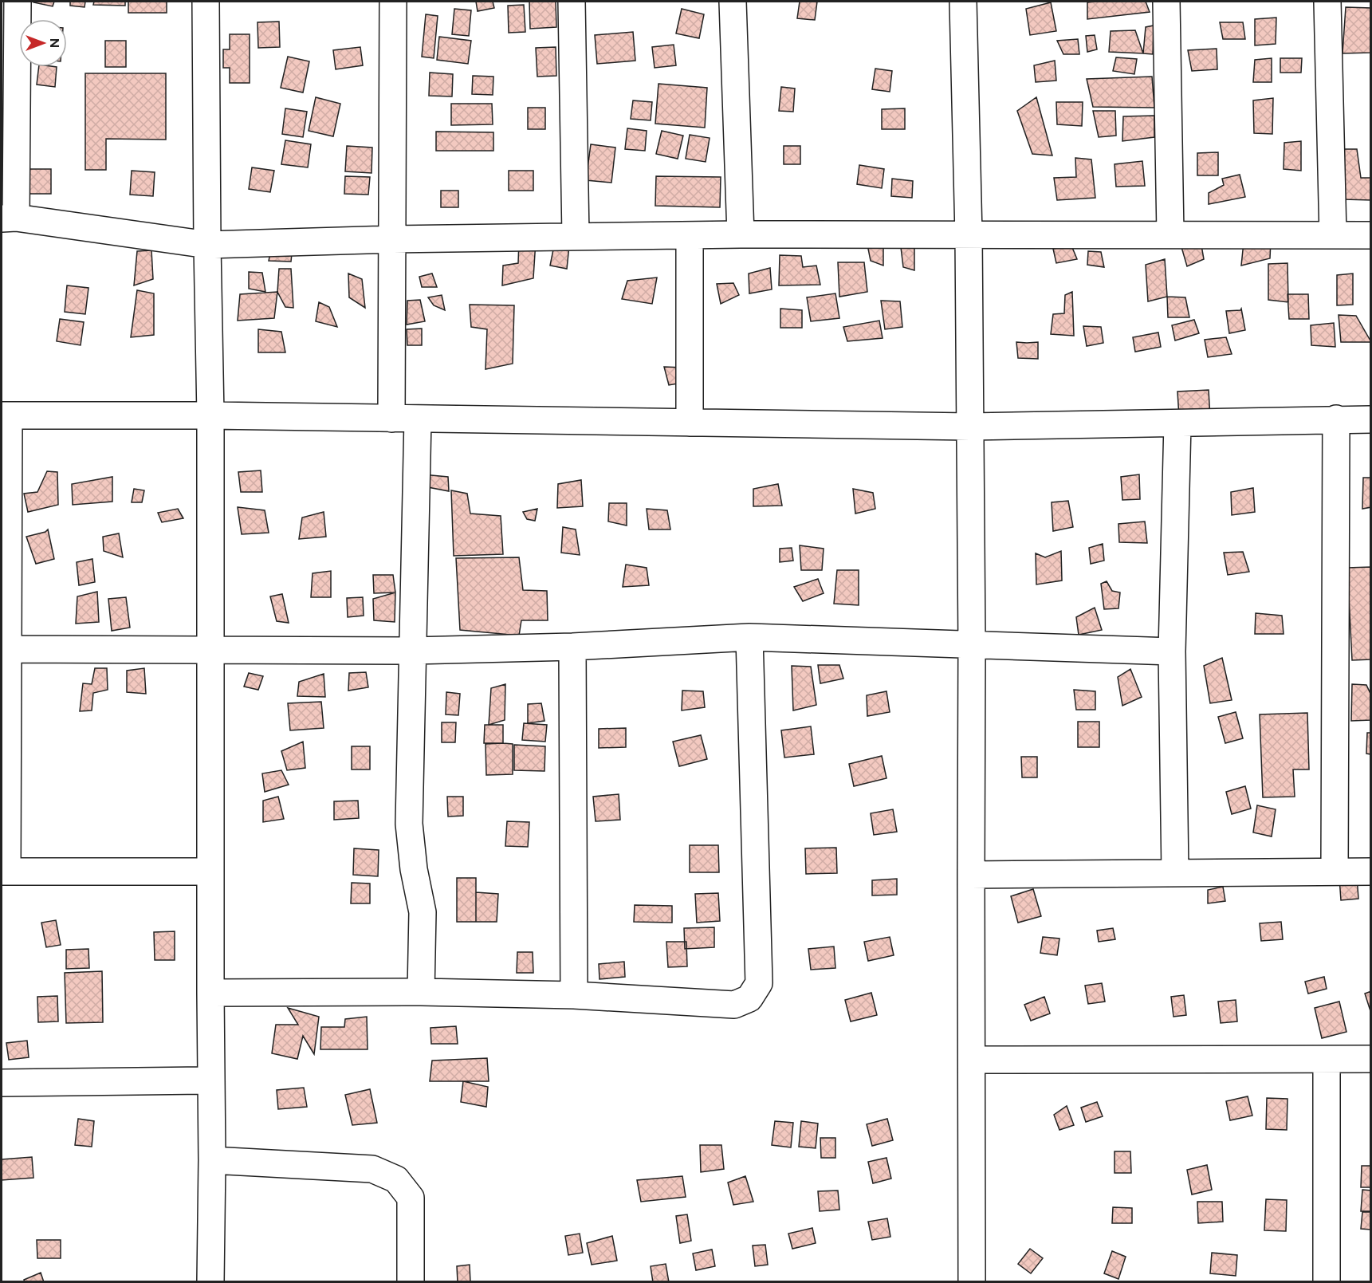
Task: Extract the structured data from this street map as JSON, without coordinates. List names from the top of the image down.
{
  "north": "right"
}
